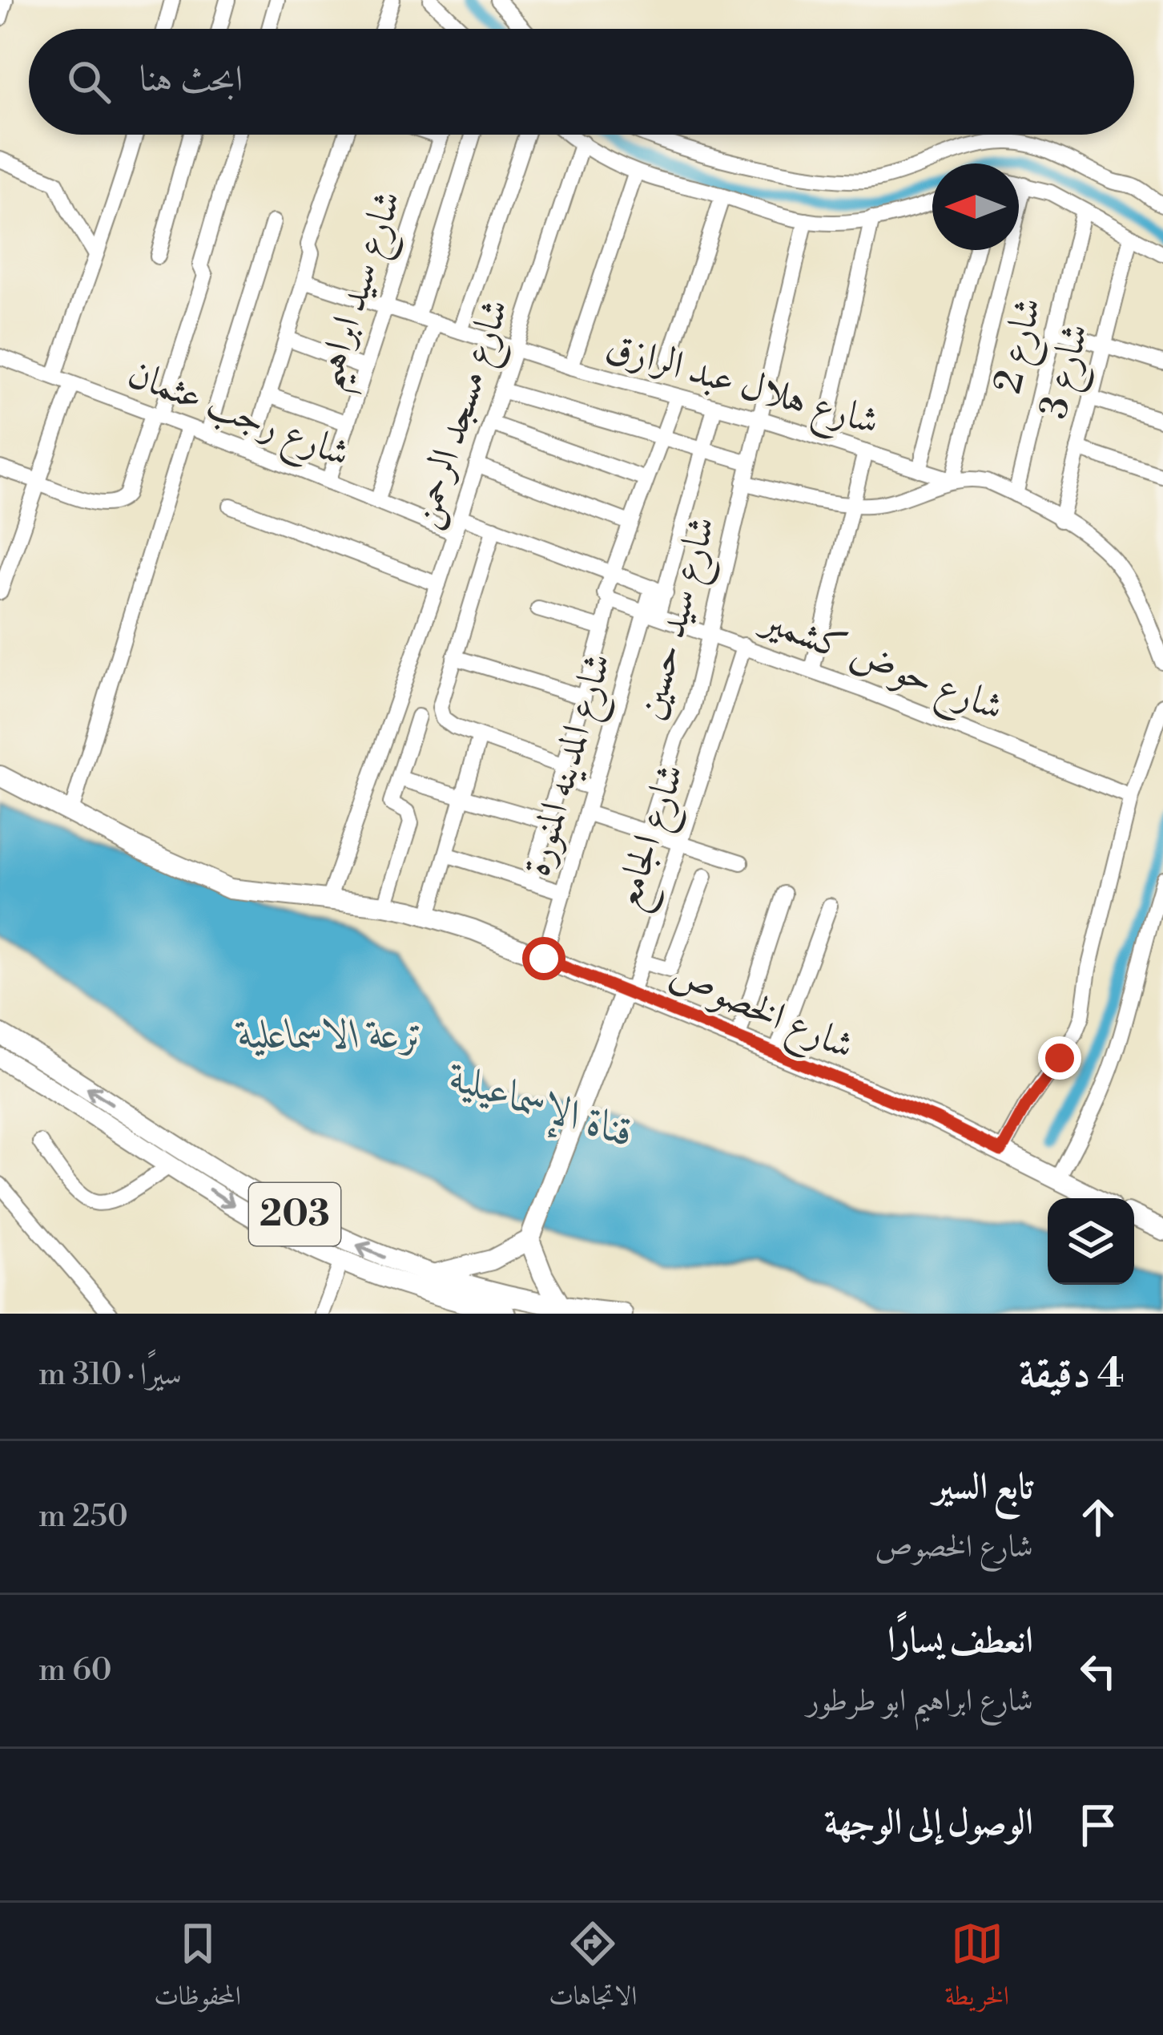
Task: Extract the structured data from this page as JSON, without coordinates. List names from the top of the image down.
{
  "streets": {
    "main road": ["شارع الخصوص", "203"],
    "street": [
      "شارع سيد ابراهيم",
      "شارع 2",
      "شارع 3",
      "شارع هلال عبد الرازق",
      "شارع مسجد الرحمن",
      "شارع رجب عثمان",
      "شارع سيد حسين",
      "شارع حوض كشمير",
      "شارع المدينه المنورة",
      "شارع الجامع"
    ]
  },
  "crossings": [
    ["شارع سيد ابراهيم", "شارع هلال عبد الرازق"],
    ["شارع سيد ابراهيم", "شارع رجب عثمان"],
    ["شارع 2", "شارع هلال عبد الرازق"],
    ["شارع 3", "شارع هلال عبد الرازق"],
    ["شارع هلال عبد الرازق", "شارع مسجد الرحمن"],
    ["شارع هلال عبد الرازق", "شارع سيد حسين"],
    ["شارع هلال عبد الرازق", "شارع المدينه المنورة"],
    ["شارع مسجد الرحمن", "شارع رجب عثمان"],
    ["شارع مسجد الرحمن", "شارع الخصوص"],
    ["شارع سيد حسين", "شارع حوض كشمير"],
    ["شارع حوض كشمير", "شارع المدينه المنورة"],
    ["شارع حوض كشمير", "شارع الجامع"],
    ["شارع المدينه المنورة", "شارع الخصوص"],
    ["شارع الجامع", "شارع الخصوص"]
  ],
  "water": ["ترعة الاسماعلية", "قناة الإسماعيلية"],
  "north": "left",
  "page": {
    "search": "ابحث هنا",
    "heading": ["4 دقيقة", "سيرًا · 310 m"],
    "list": [
      ["تابع السير", "شارع الخصوص", "250 m"],
      ["انعطف يسارًا", "شارع ابراهيم ابو طرطور", "60 m"],
      "الوصول إلى الوجهة"
    ],
    "nav": ["الخريطة", "الاتجاهات", "المحفوظات"]
  }
}
